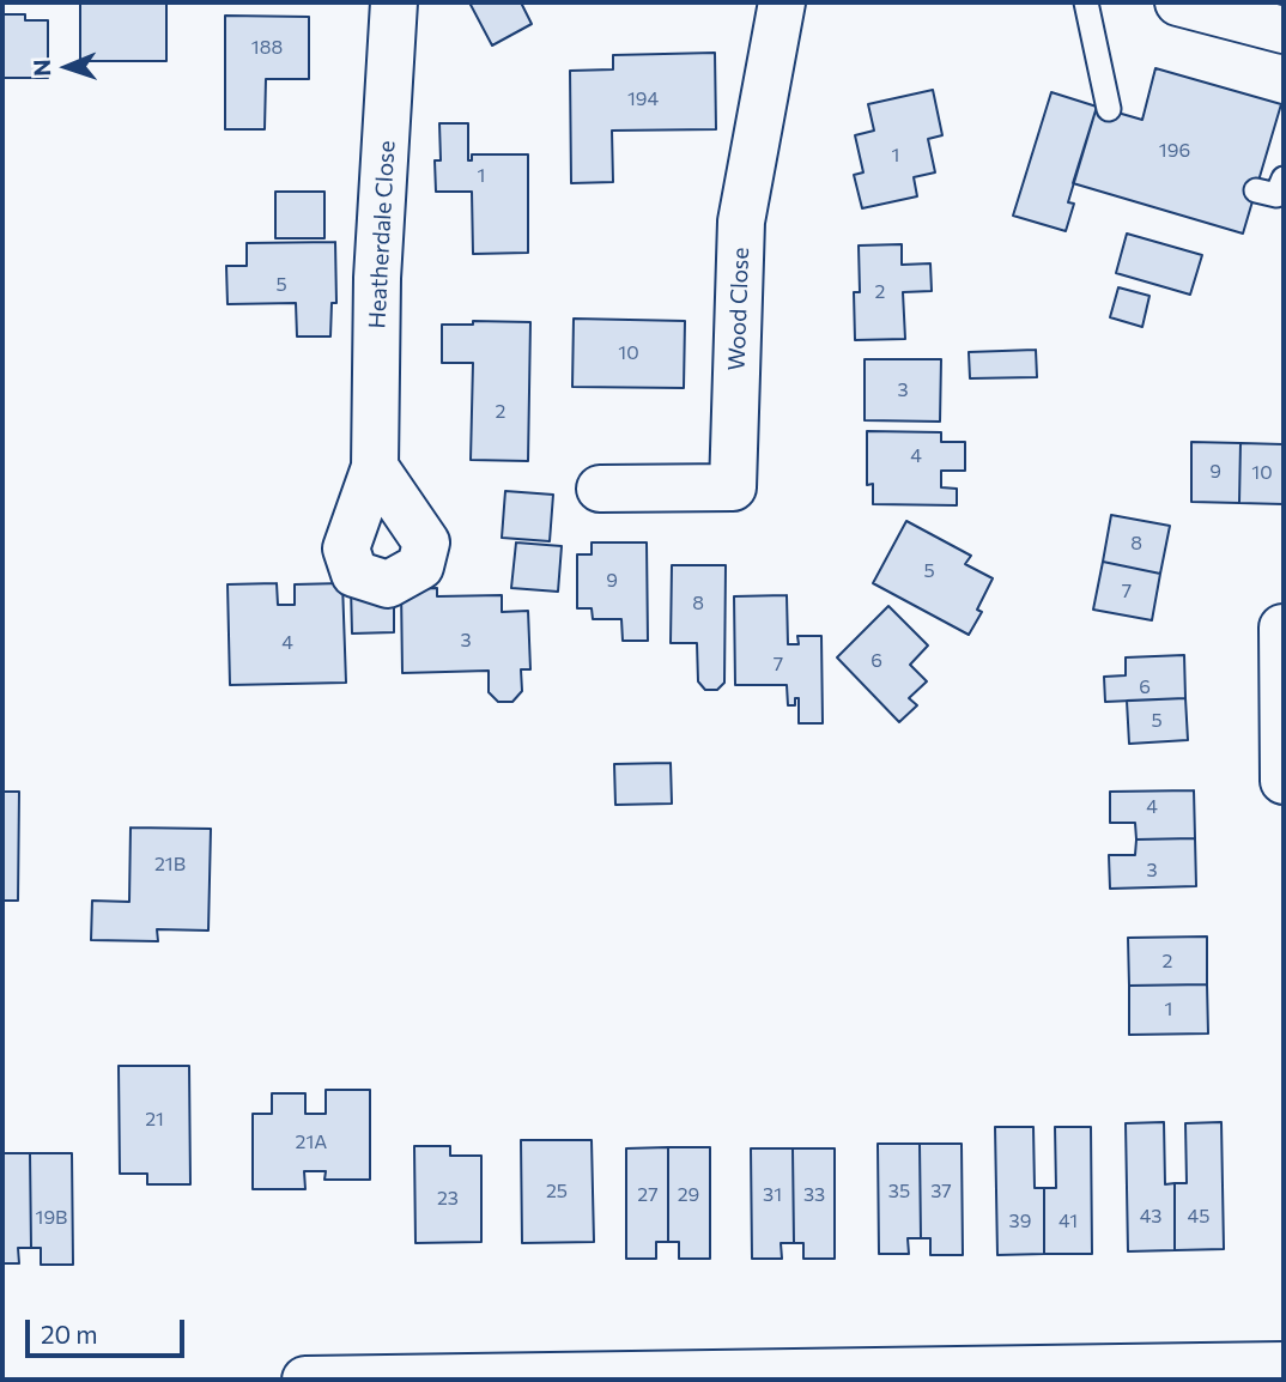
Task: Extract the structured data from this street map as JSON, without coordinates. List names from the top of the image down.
{
  "streets": {
    "street": ["Heatherdale Close", "Wood Close"]
  },
  "house_numbers": [
    "188",
    "194",
    "196",
    "1",
    "1",
    "5",
    "2",
    "10",
    "3",
    "2",
    "4",
    "9",
    "10",
    "8",
    "5",
    "9",
    "7",
    "8",
    "3",
    "4",
    "6",
    "7",
    "6",
    "5",
    "4",
    "21B",
    "3",
    "2",
    "1",
    "21",
    "21A",
    "25",
    "35",
    "37",
    "27",
    "29",
    "31",
    "33",
    "23",
    "43",
    "45",
    "19B",
    "39",
    "41"
  ],
  "scale_bar": "20 m",
  "north": "left"
}
